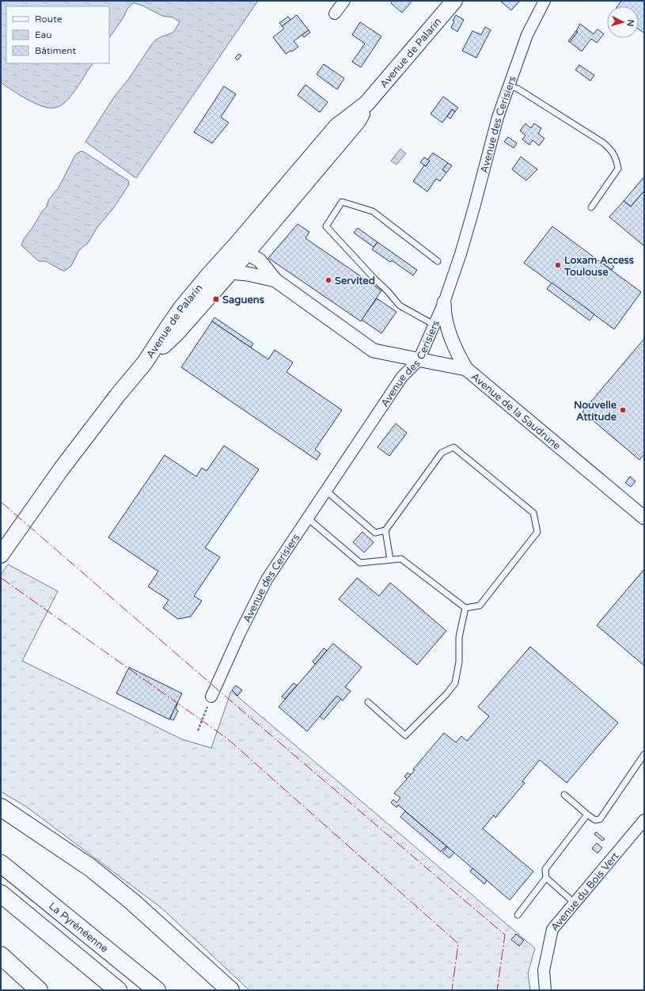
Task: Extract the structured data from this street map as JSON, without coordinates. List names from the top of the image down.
{
  "streets": {
    "highway": ["La Pyrénéenne"],
    "main road": ["Avenue de Palarin"],
    "street": ["Avenue des Cerisiers", "Avenue de la Saudrune", "Avenue du Bois Vert"]
  },
  "crossings": [
    ["Avenue de Palarin", "Avenue de la Saudrune"],
    ["Avenue des Cerisiers", "Avenue de la Saudrune"]
  ],
  "places": {
    "other": ["Loxam Access Toulouse", "Servited", "Nouvelle Attitude"],
    "transit": ["Saguens"]
  },
  "legend": ["Route", "Eau", "Bâtiment"],
  "north": "right"
}
